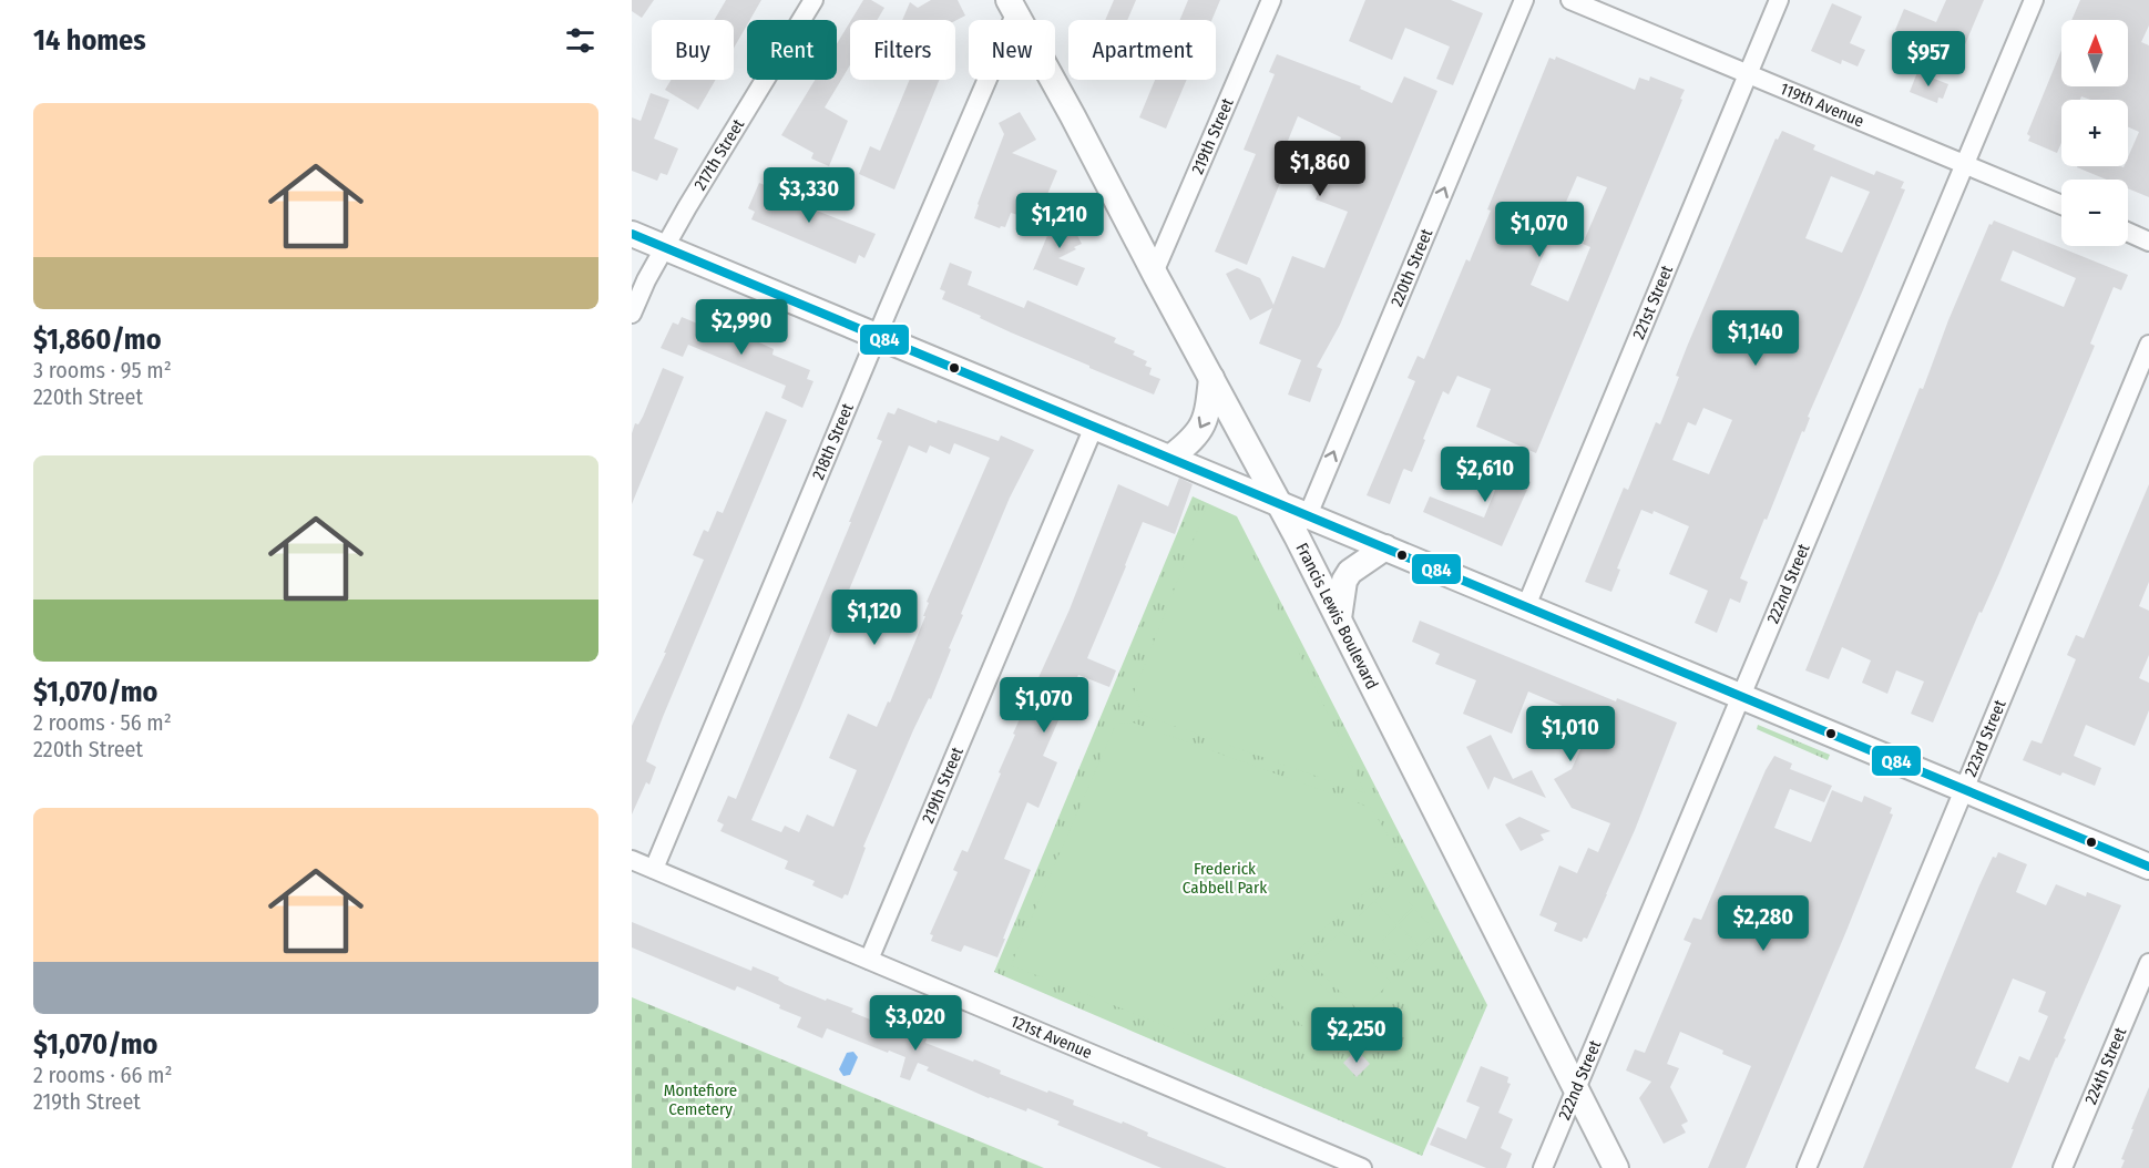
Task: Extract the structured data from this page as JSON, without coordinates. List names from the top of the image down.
{
  "streets": {
    "street": [
      "119th Avenue",
      "219th Street",
      "217th Street",
      "220th Street",
      "221st Street",
      "218th Street",
      "222nd Street",
      "Francis Lewis Boulevard",
      "223rd Street",
      "121st Avenue",
      "224th Street"
    ]
  },
  "crossings": [
    ["119th Avenue", "221st Street"],
    ["119th Avenue", "222nd Street"],
    ["219th Street", "Francis Lewis Boulevard"],
    ["219th Street", "121st Avenue"],
    ["220th Street", "Francis Lewis Boulevard"],
    ["218th Street", "Francis Lewis Boulevard"],
    ["218th Street", "121st Avenue"],
    ["222nd Street", "Francis Lewis Boulevard"]
  ],
  "one_way": ["220th Street"],
  "parks": ["Frederick Cabbell Park", "Montefiore Cemetery"],
  "lines": ["transit line Q84"],
  "north": "top",
  "page": {
    "heading": "14 homes",
    "map_buttons": ["+", "−"],
    "chip": [
      "Buy",
      "Rent",
      "Filters",
      "New",
      "Apartment"
    ],
    "price": [
      "$957",
      "$1,860",
      "$3,330",
      "$1,210",
      "$1,070",
      "$2,990",
      "$1,140",
      "$2,610",
      "$1,120",
      "$1,070",
      "$1,010",
      "$2,280",
      "$3,020",
      "$2,250"
    ],
    "list": [
      {
        "name": "$1,860/mo",
        "note": "3 rooms · 95 m² · 220th Street"
      },
      {
        "name": "$1,070/mo",
        "note": "2 rooms · 56 m² · 220th Street"
      },
      {
        "name": "$1,070/mo",
        "note": "2 rooms · 66 m² · 219th Street"
      }
    ]
  }
}
